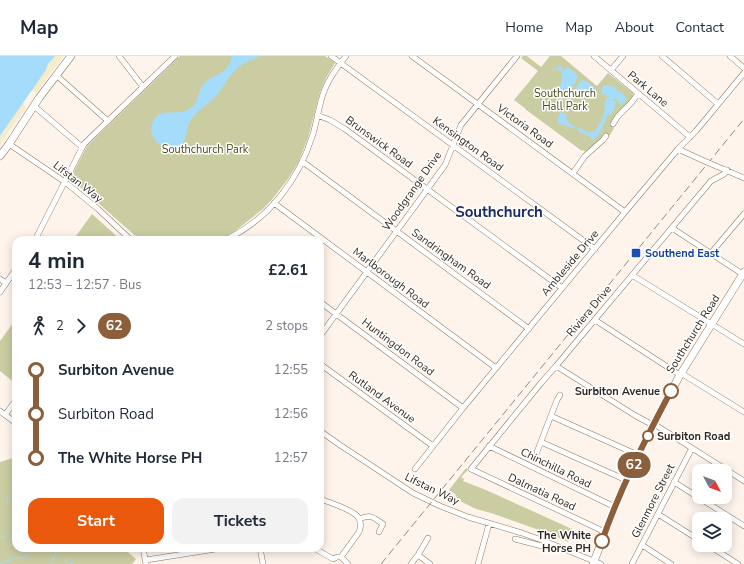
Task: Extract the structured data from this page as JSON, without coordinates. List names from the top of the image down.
{
  "streets": {
    "main road": ["Southchurch Road"],
    "street": [
      "Park Lane",
      "Victoria Road",
      "Brunswick Road",
      "Kensington Road",
      "Lifstan Way",
      "Woodgrange Drive",
      "Sandringham Road",
      "Ambleside Drive",
      "Marlborough Road",
      "Riviera Drive",
      "Huntingdon Road",
      "Rutland Avenue",
      "Chinchilla Road",
      "Dalmatia Road",
      "Glenmore Street"
    ]
  },
  "crossings": [
    ["Park Lane", "Ambleside Drive"],
    ["Victoria Road", "Woodgrange Drive"],
    ["Victoria Road", "Ambleside Drive"],
    ["Brunswick Road", "Woodgrange Drive"],
    ["Brunswick Road", "Ambleside Drive"],
    ["Kensington Road", "Woodgrange Drive"],
    ["Kensington Road", "Ambleside Drive"],
    ["Lifstan Way", "Southchurch Road"],
    ["Woodgrange Drive", "Sandringham Road"],
    ["Woodgrange Drive", "Marlborough Road"],
    ["Woodgrange Drive", "Huntingdon Road"],
    ["Sandringham Road", "Ambleside Drive"],
    ["Ambleside Drive", "Marlborough Road"],
    ["Ambleside Drive", "Huntingdon Road"],
    ["Ambleside Drive", "Rutland Avenue"],
    ["Riviera Drive", "Chinchilla Road"],
    ["Riviera Drive", "Dalmatia Road"],
    ["Southchurch Road", "Chinchilla Road"],
    ["Southchurch Road", "Dalmatia Road"]
  ],
  "districts": ["Southchurch"],
  "parks": ["Southchurch Hall Park", "Southchurch Park"],
  "places": {
    "transit": ["Southend East"],
    "other": ["Surbiton Avenue", "Surbiton Road", "The White Horse PH"]
  },
  "lines": ["bus line 62"],
  "north": "bottom right",
  "page": {
    "header": "Map",
    "nav": [
      "Home",
      "Map",
      "About",
      "Contact"
    ],
    "on_map": "62",
    "heading": ["4 min", "12:53 – 12:57 · Bus", "£2.61"],
    "legs": ["2", "62", "2 stops"],
    "list": [
      {
        "name": "Surbiton Avenue",
        "value": "12:55"
      },
      {
        "name": "Surbiton Road",
        "value": "12:56"
      },
      {
        "name": "The White Horse PH",
        "value": "12:57"
      }
    ],
    "buttons": ["Start", "Tickets"]
  }
}
